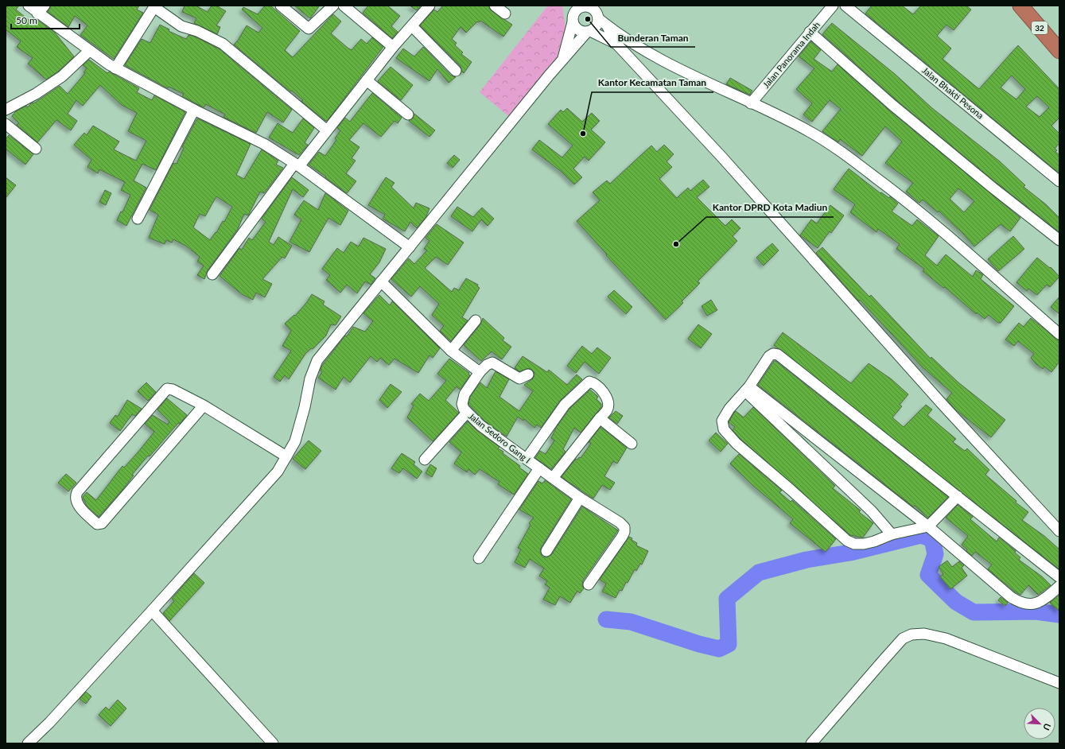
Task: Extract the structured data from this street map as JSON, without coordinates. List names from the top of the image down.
{
  "streets": {
    "highway": ["32"],
    "street": ["Jalan Panorama Indah", "Jalan Bhakti Pesona", "Jalan Sedoro Gang I"]
  },
  "places": ["Bunderan Taman", "Kantor Kecamatan Taman", "Kantor DPRD Kota Madiun"],
  "scale_bar": "50 m",
  "north": "bottom right"
}
